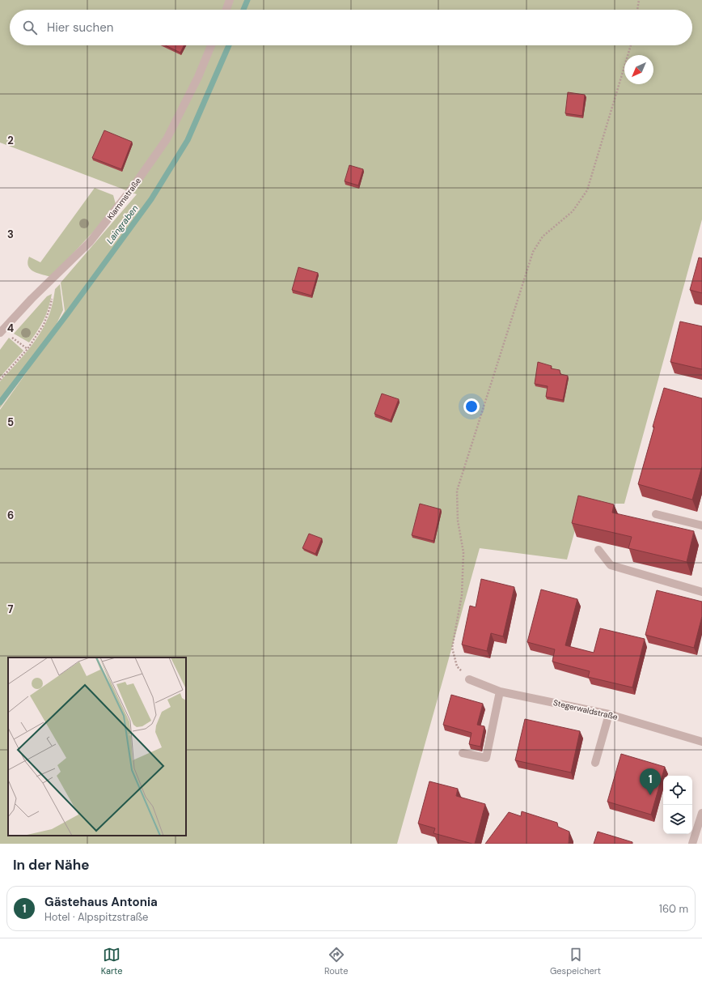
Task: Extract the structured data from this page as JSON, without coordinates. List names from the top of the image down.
{
  "streets": {
    "street": ["Klammstraße", "Stegerwaldstraße"]
  },
  "water": ["Laingraben"],
  "north": "bottom left",
  "page": {
    "search": "Hier suchen",
    "pins": "1",
    "heading": "In der Nähe",
    "list": [
      {
        "mark": "1",
        "name": "Gästehaus Antonia",
        "note": "Hotel · Alpspitzstraße",
        "value": "160 m"
      }
    ],
    "nav": ["Karte", "Route", "Gespeichert"]
  },
  "grid": {
    "rows": [
      "2",
      "3",
      "4",
      "5",
      "6",
      "7"
    ]
  }
}
